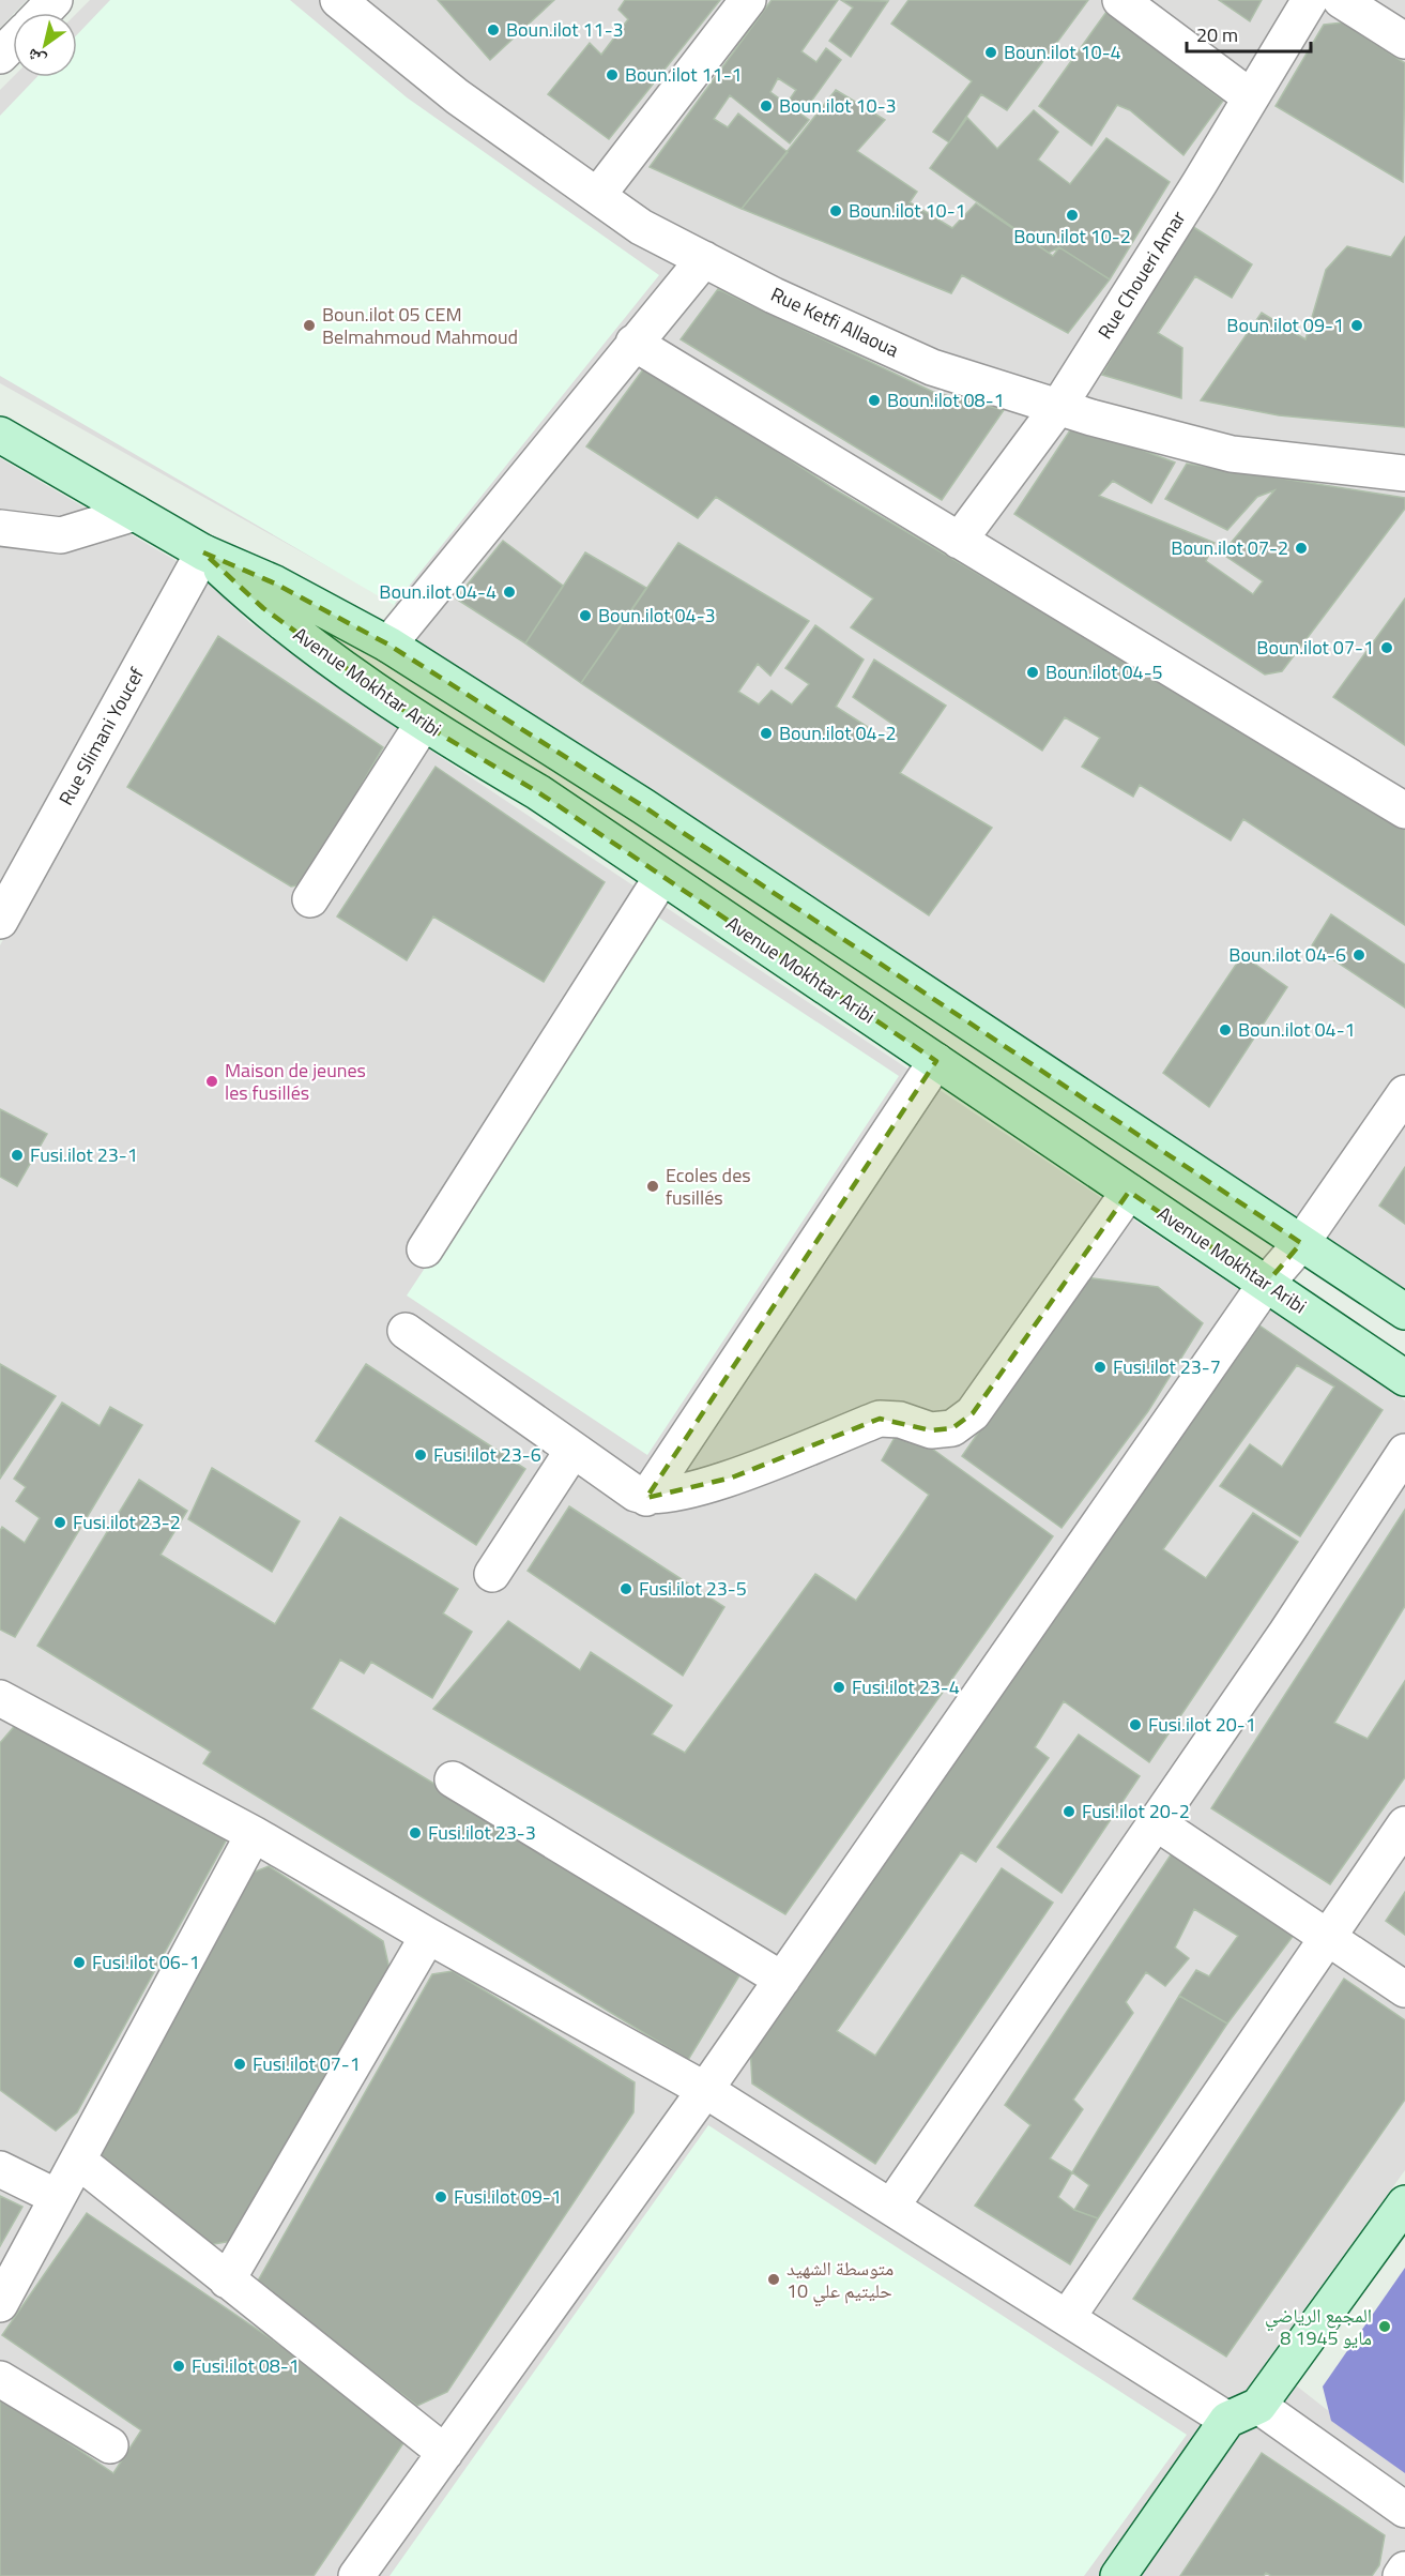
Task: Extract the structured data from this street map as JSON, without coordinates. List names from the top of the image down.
{
  "streets": {
    "main road": ["Avenue Mokhtar Aribi"],
    "street": ["Rue Choueri Amar", "Rue Ketfi Allaoua", "Rue Slimani Youcef"]
  },
  "crossings": [
    ["Rue Choueri Amar", "Rue Ketfi Allaoua"],
    ["Avenue Mokhtar Aribi", "Rue Slimani Youcef"]
  ],
  "places": [
    "Boun.ilot 11-3",
    "Boun.ilot 10-4",
    "Boun.ilot 11-1",
    "Boun.ilot 10-3",
    "Boun.ilot 10-1",
    "Boun.ilot 10-2",
    "Boun.ilot 05 CEM Belmahmoud Mahmoud",
    "Boun.ilot 09-1",
    "Boun.ilot 08-1",
    "Boun.ilot 07-2",
    "Boun.ilot 04-4",
    "Boun.ilot 04-3",
    "Boun.ilot 07-1",
    "Boun.ilot 04-5",
    "Boun.ilot 04-2",
    "Boun.ilot 04-6",
    "Boun.ilot 04-1",
    "Maison de jeunes les fusillés",
    "Fusi.ilot 23-1",
    "Ecoles des fusillés",
    "Fusi.ilot 23-7",
    "Fusi.ilot 23-6",
    "Fusi.ilot 23-2",
    "Fusi.ilot 23-5",
    "Fusi.ilot 23-4",
    "Fusi.ilot 20-1",
    "Fusi.ilot 20-2",
    "Fusi.ilot 23-3",
    "Fusi.ilot 06-1",
    "Fusi.ilot 07-1",
    "Fusi.ilot 09-1",
    "متوسطة الشهيد حليتيم علي 10",
    "المجمع الرياضي 8 مايو 1945",
    "Fusi.ilot 08-1"
  ],
  "scale_bar": "20 m",
  "north": "bottom left"
}
